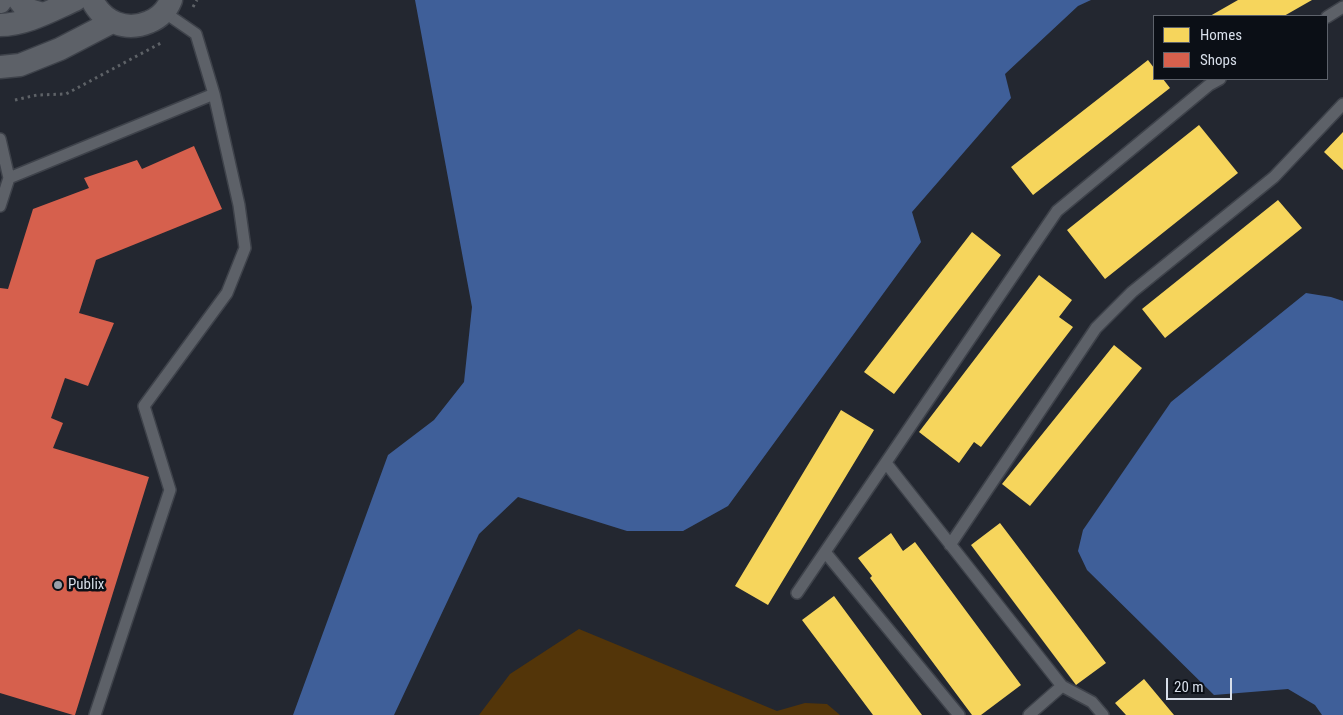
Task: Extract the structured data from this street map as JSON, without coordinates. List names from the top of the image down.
{
  "places": ["Publix"],
  "legend": ["Homes", "Shops"],
  "scale_bar": "20 m"
}
